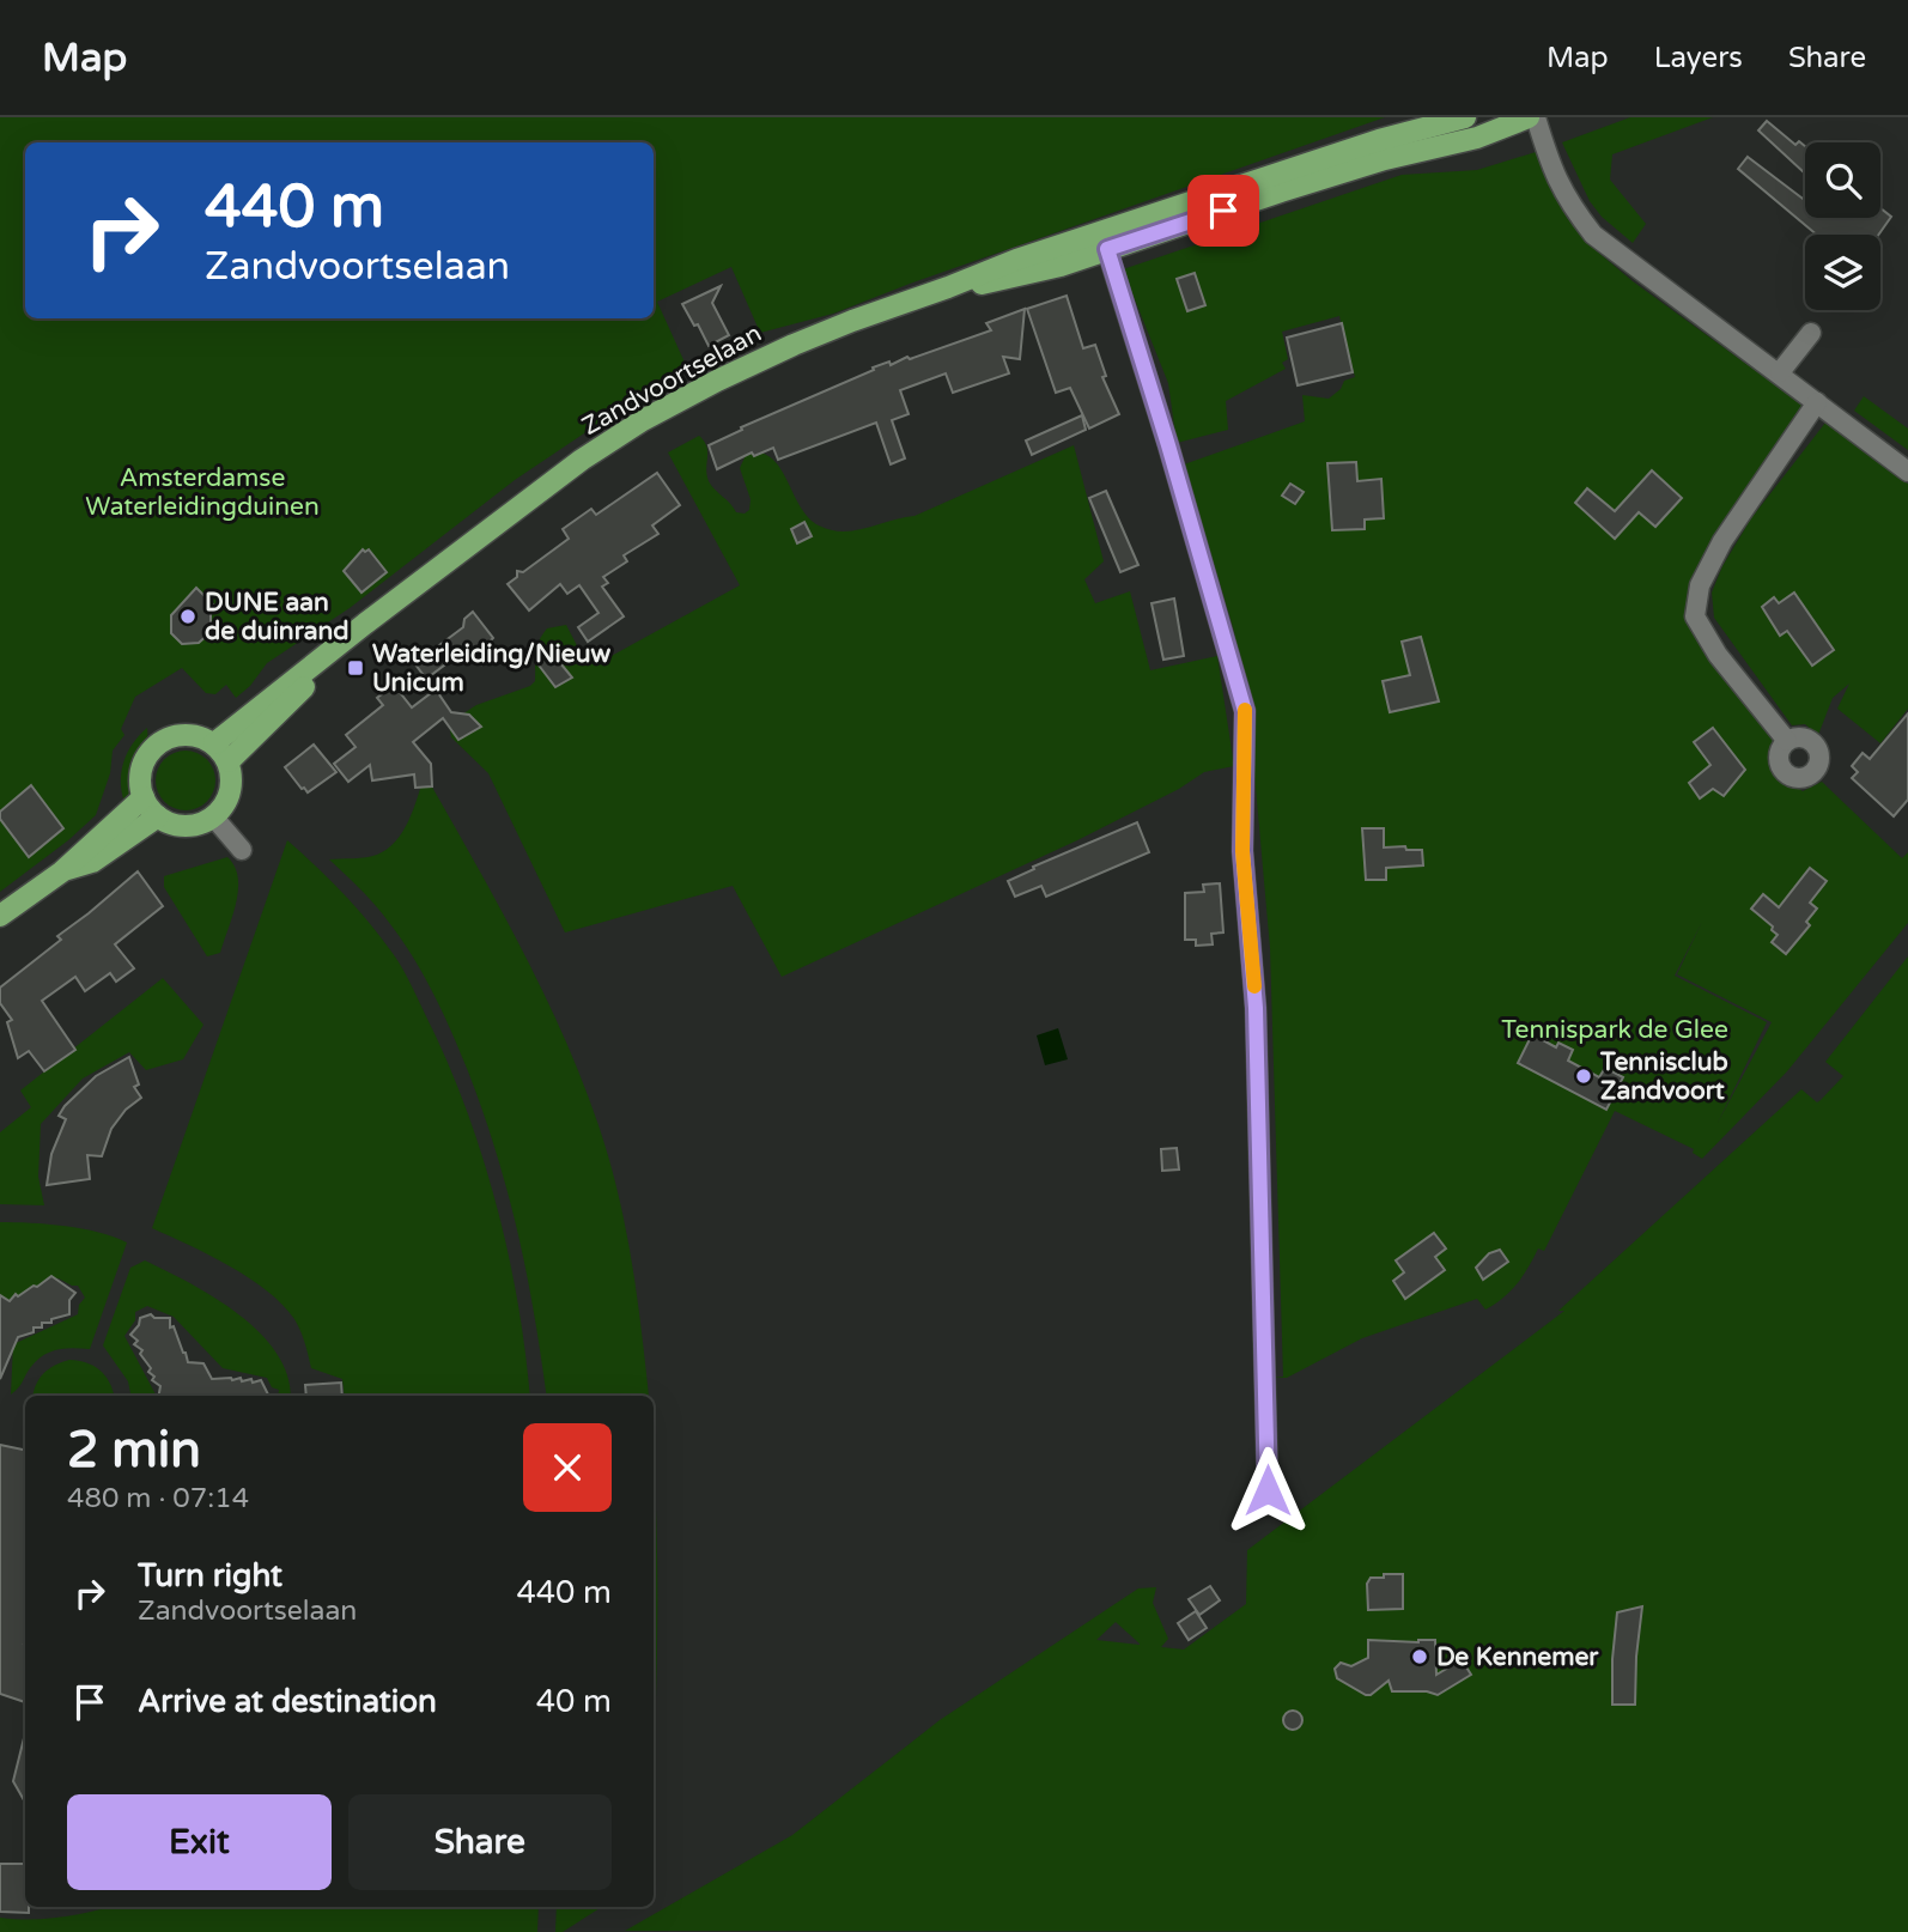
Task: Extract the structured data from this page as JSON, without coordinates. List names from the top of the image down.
{
  "streets": {
    "main road": ["Zandvoortselaan"]
  },
  "parks": ["Amsterdamse Waterleidingduinen", "Tennispark de Glee"],
  "places": {
    "other": ["DUNE aan de duinrand", "Tennisclub Zandvoort", "De Kennemer"],
    "transit": ["Waterleiding/Nieuw Unicum"]
  },
  "page": {
    "header": "Map",
    "nav": ["Map", "Layers", "Share"],
    "turn": ["440 m", "Zandvoortselaan"],
    "heading": ["2 min", "480 m · 07:14"],
    "list": [
      {
        "name": "Turn right",
        "note": "Zandvoortselaan",
        "value": "440 m"
      },
      {
        "name": "Arrive at destination",
        "value": "40 m"
      }
    ],
    "buttons": ["Exit", "Share"]
  }
}
